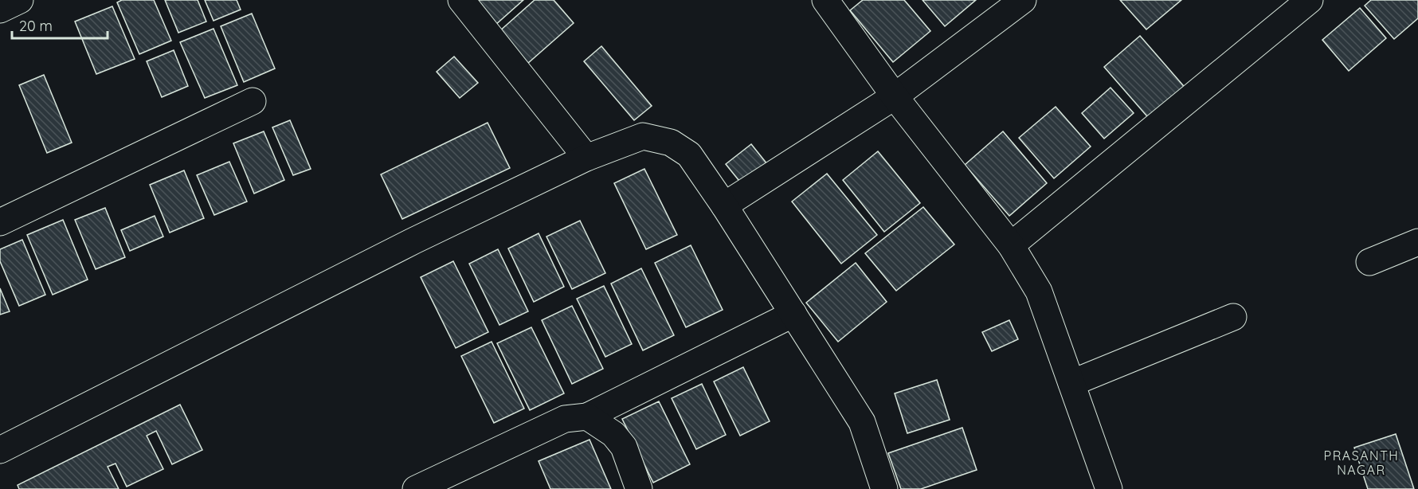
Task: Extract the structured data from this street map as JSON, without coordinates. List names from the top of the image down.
{
  "districts": ["PRASANTH NAGAR"],
  "scale_bar": "20 m"
}
